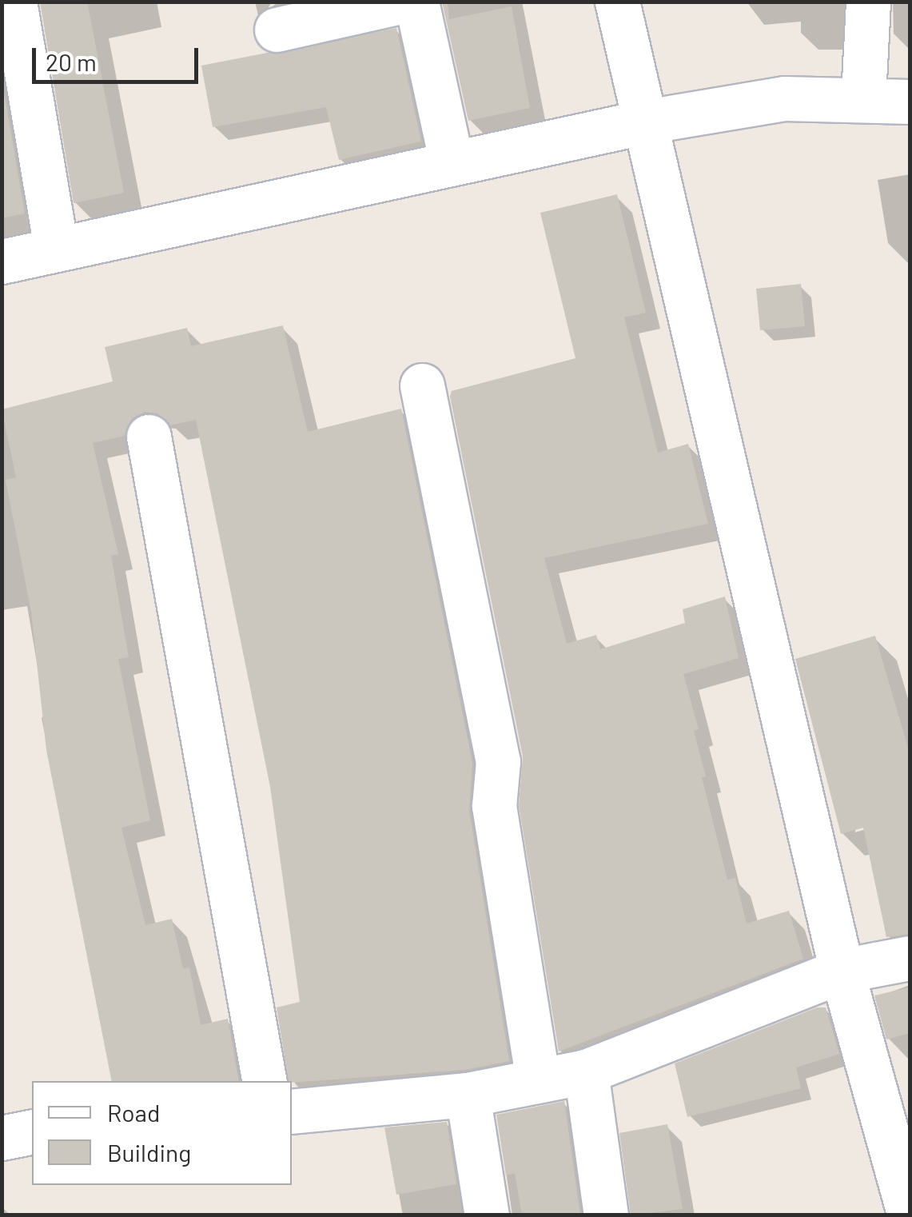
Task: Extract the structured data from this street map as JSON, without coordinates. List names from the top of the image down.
{
  "legend": ["Road", "Building"],
  "scale_bar": "20 m"
}
